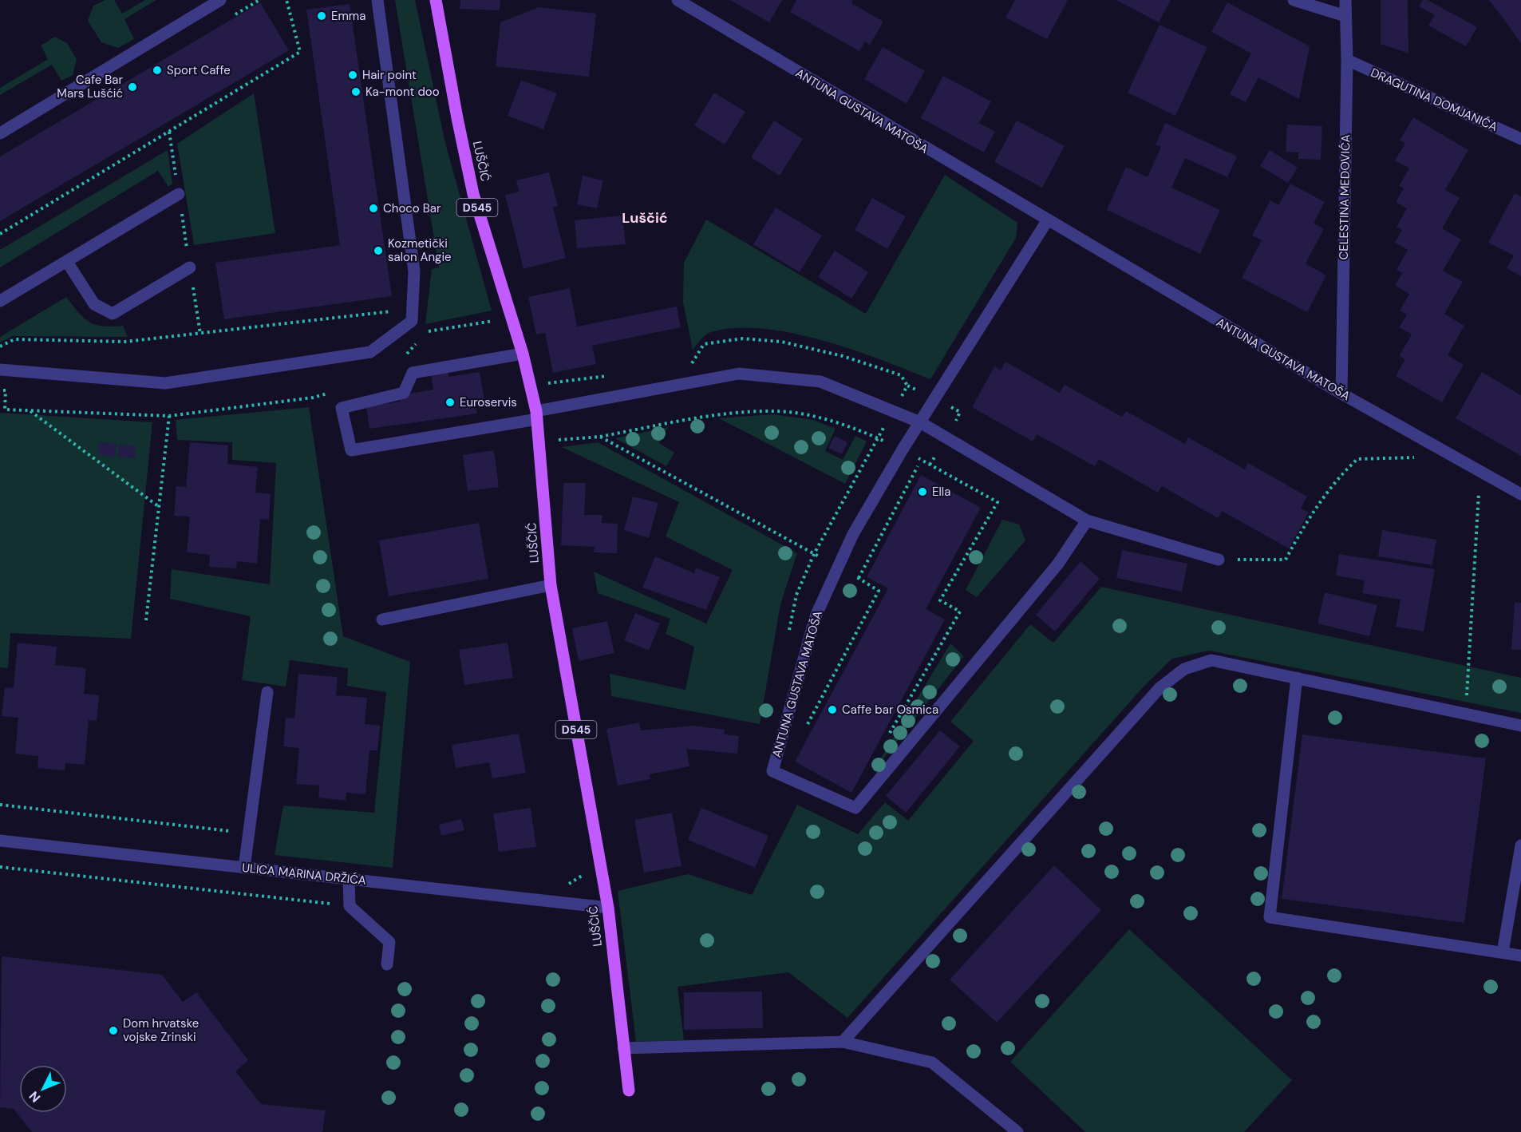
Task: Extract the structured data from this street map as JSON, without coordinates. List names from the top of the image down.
{
  "streets": {
    "main road": ["LUŠČIĆ", "D545"],
    "street": [
      "DRAGUTINA DOMJANIĆA",
      "ANTUNA GUSTAVA MATOŠA",
      "CELESTINA MEDOVIĆA",
      "ULICA MARINA DRŽIĆA"
    ]
  },
  "crossings": [
    ["DRAGUTINA DOMJANIĆA", "CELESTINA MEDOVIĆA"],
    ["ANTUNA GUSTAVA MATOŠA", "CELESTINA MEDOVIĆA"],
    ["LUŠČIĆ", "ULICA MARINA DRŽIĆA"]
  ],
  "districts": ["Luščić"],
  "places": [
    "Emma",
    "Sport Caffe",
    "Hair point",
    "Cafe Bar Mars Lušćić",
    "Ka-mont doo",
    "Choco Bar",
    "Kozmetički salon Angie",
    "Euroservis",
    "Ella",
    "Caffe bar Osmica",
    "Dom hrvatske vojske Zrinski"
  ],
  "north": "bottom left"
}
